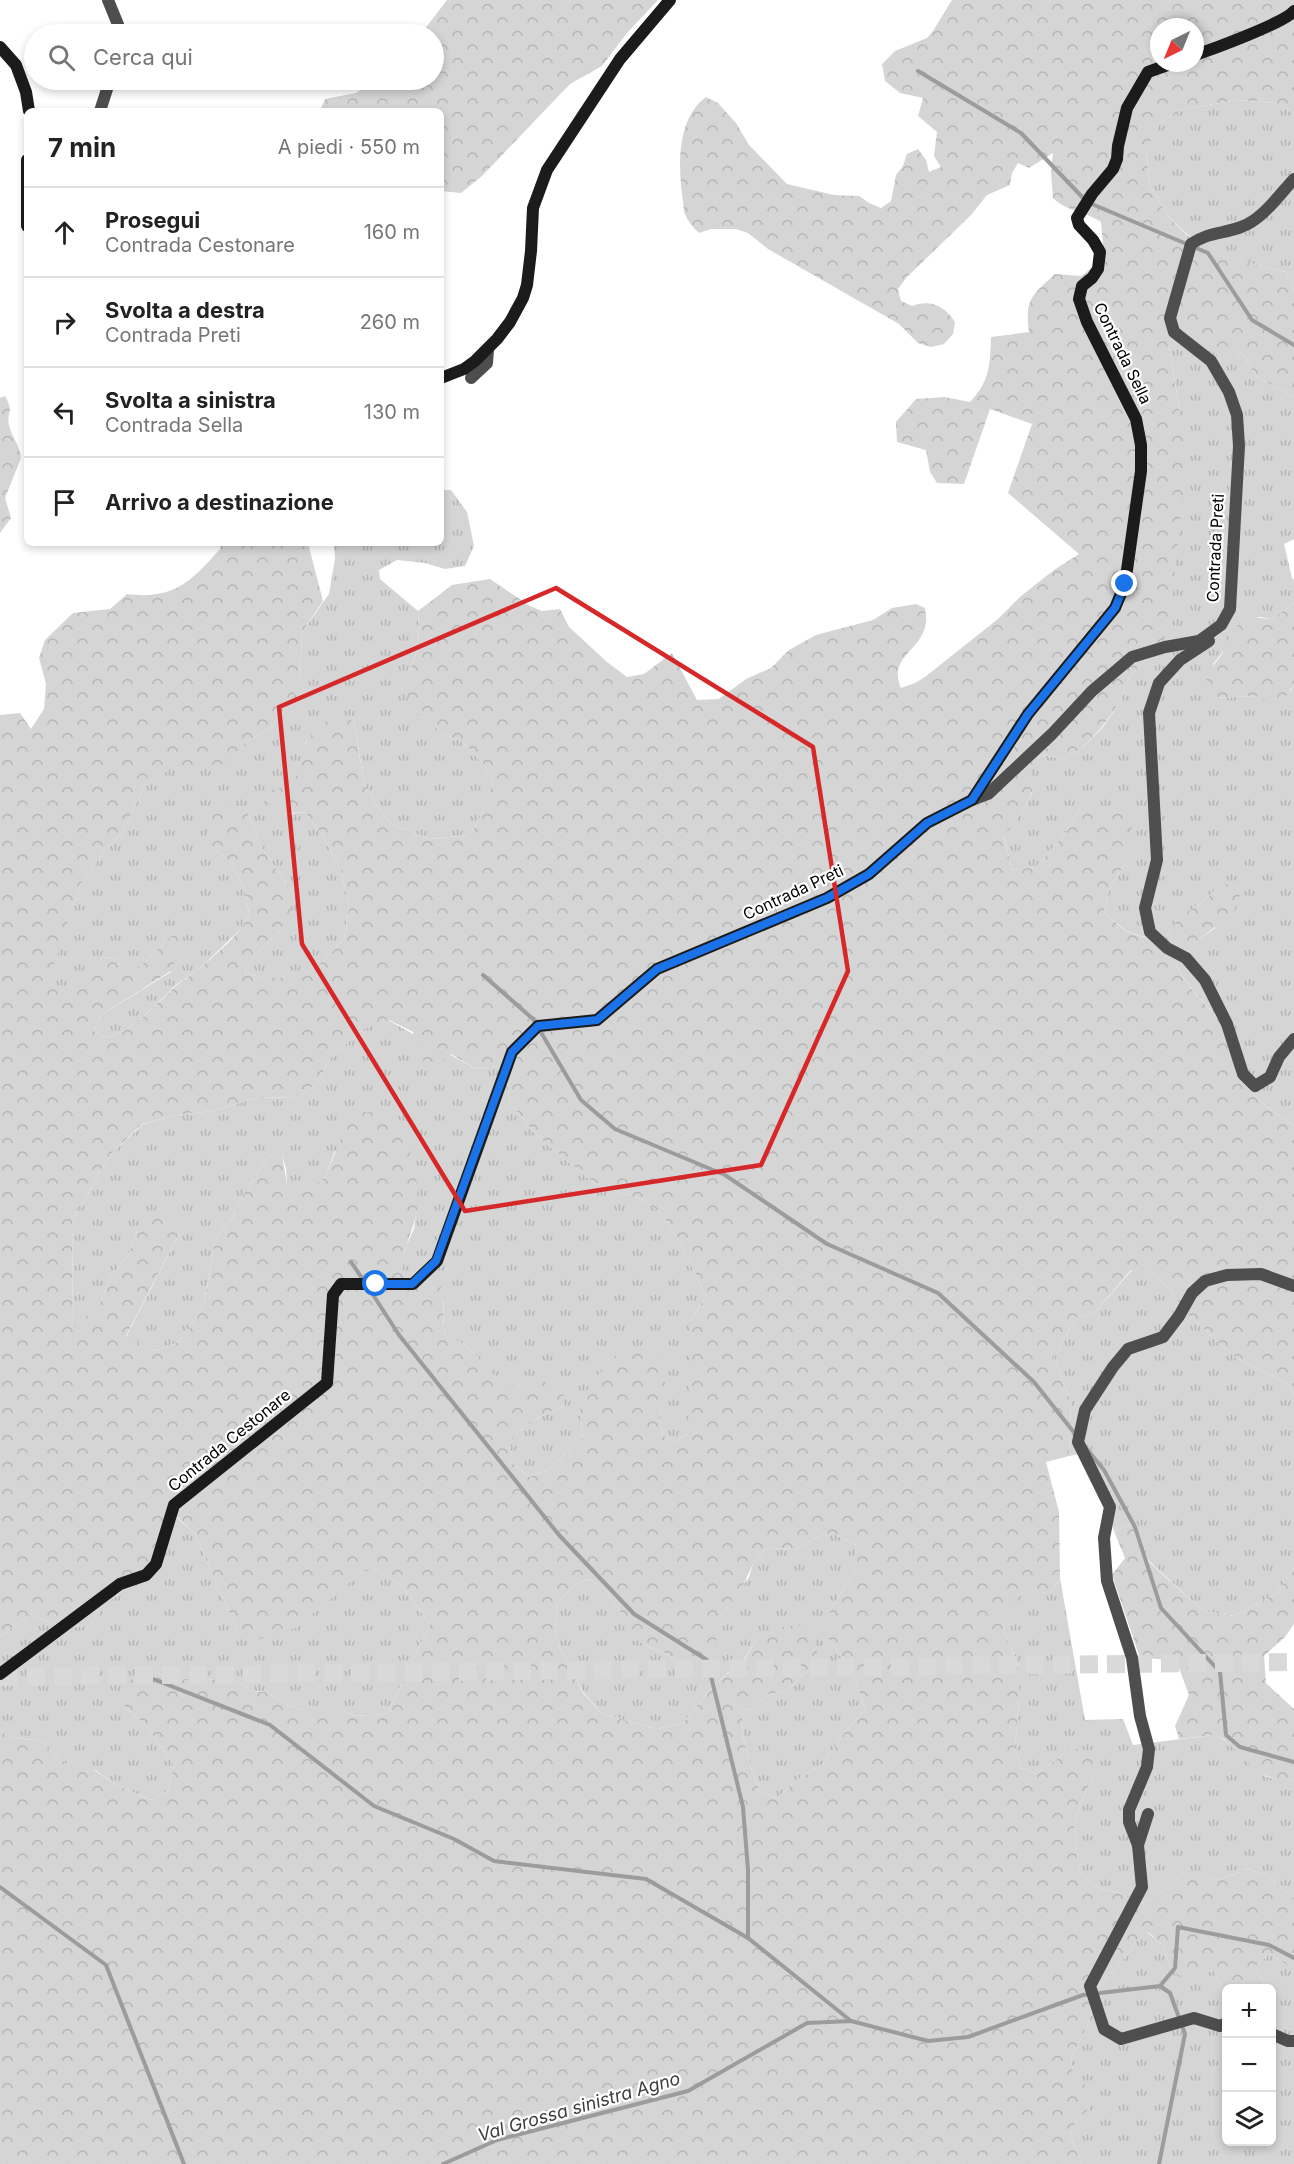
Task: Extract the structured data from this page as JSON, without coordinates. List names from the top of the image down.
{
  "streets": {
    "street": ["Contrada Sella", "Contrada Preti", "Contrada Cestonare"]
  },
  "crossings": [
    ["Contrada Sella", "Contrada Preti"],
    ["Contrada Preti", "Contrada Cestonare"]
  ],
  "water": ["Val Grossa sinistra Agno"],
  "north": "bottom left",
  "page": {
    "search": "Cerca qui",
    "heading": ["7 min", "A piedi · 550 m"],
    "list": [
      ["Prosegui", "Contrada Cestonare", "160 m"],
      ["Svolta a destra", "Contrada Preti", "260 m"],
      ["Svolta a sinistra", "Contrada Sella", "130 m"],
      "Arrivo a destinazione"
    ],
    "map_buttons": ["+", "−"]
  }
}
